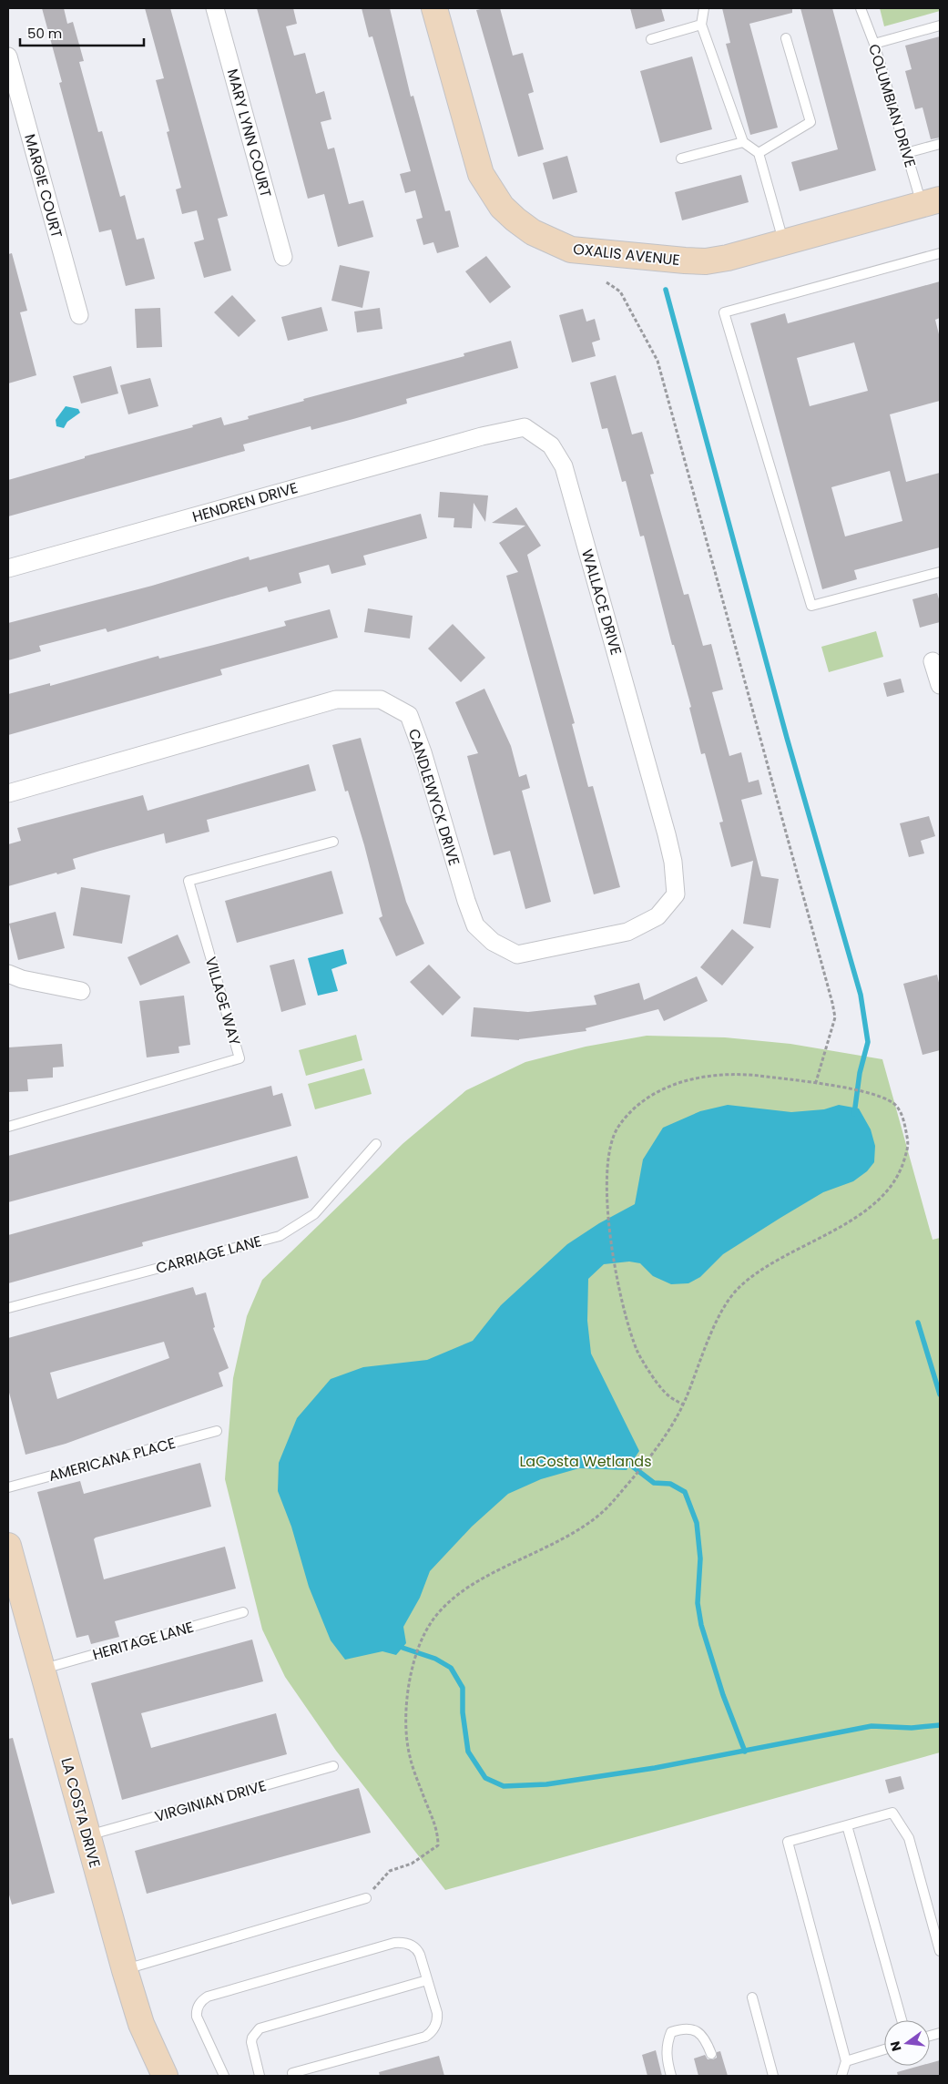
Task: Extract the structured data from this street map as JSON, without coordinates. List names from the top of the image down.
{
  "streets": {
    "street": [
      "MARY LYNN COURT",
      "MARGIE COURT",
      "OXALIS AVENUE",
      "HENDREN DRIVE",
      "WALLACE DRIVE",
      "CANDLEWYCK DRIVE",
      "LA COSTA DRIVE"
    ],
    "lane": [
      "COLUMBIAN DRIVE",
      "VILLAGE WAY",
      "CARRIAGE LANE",
      "AMERICANA PLACE",
      "HERITAGE LANE",
      "VIRGINIAN DRIVE"
    ]
  },
  "crossings": [
    ["COLUMBIAN DRIVE", "OXALIS AVENUE"],
    ["HENDREN DRIVE", "WALLACE DRIVE"],
    ["WALLACE DRIVE", "CANDLEWYCK DRIVE"],
    ["HERITAGE LANE", "LA COSTA DRIVE"],
    ["VIRGINIAN DRIVE", "LA COSTA DRIVE"]
  ],
  "parks": ["LaCosta Wetlands"],
  "scale_bar": "50 m",
  "north": "left"
}
